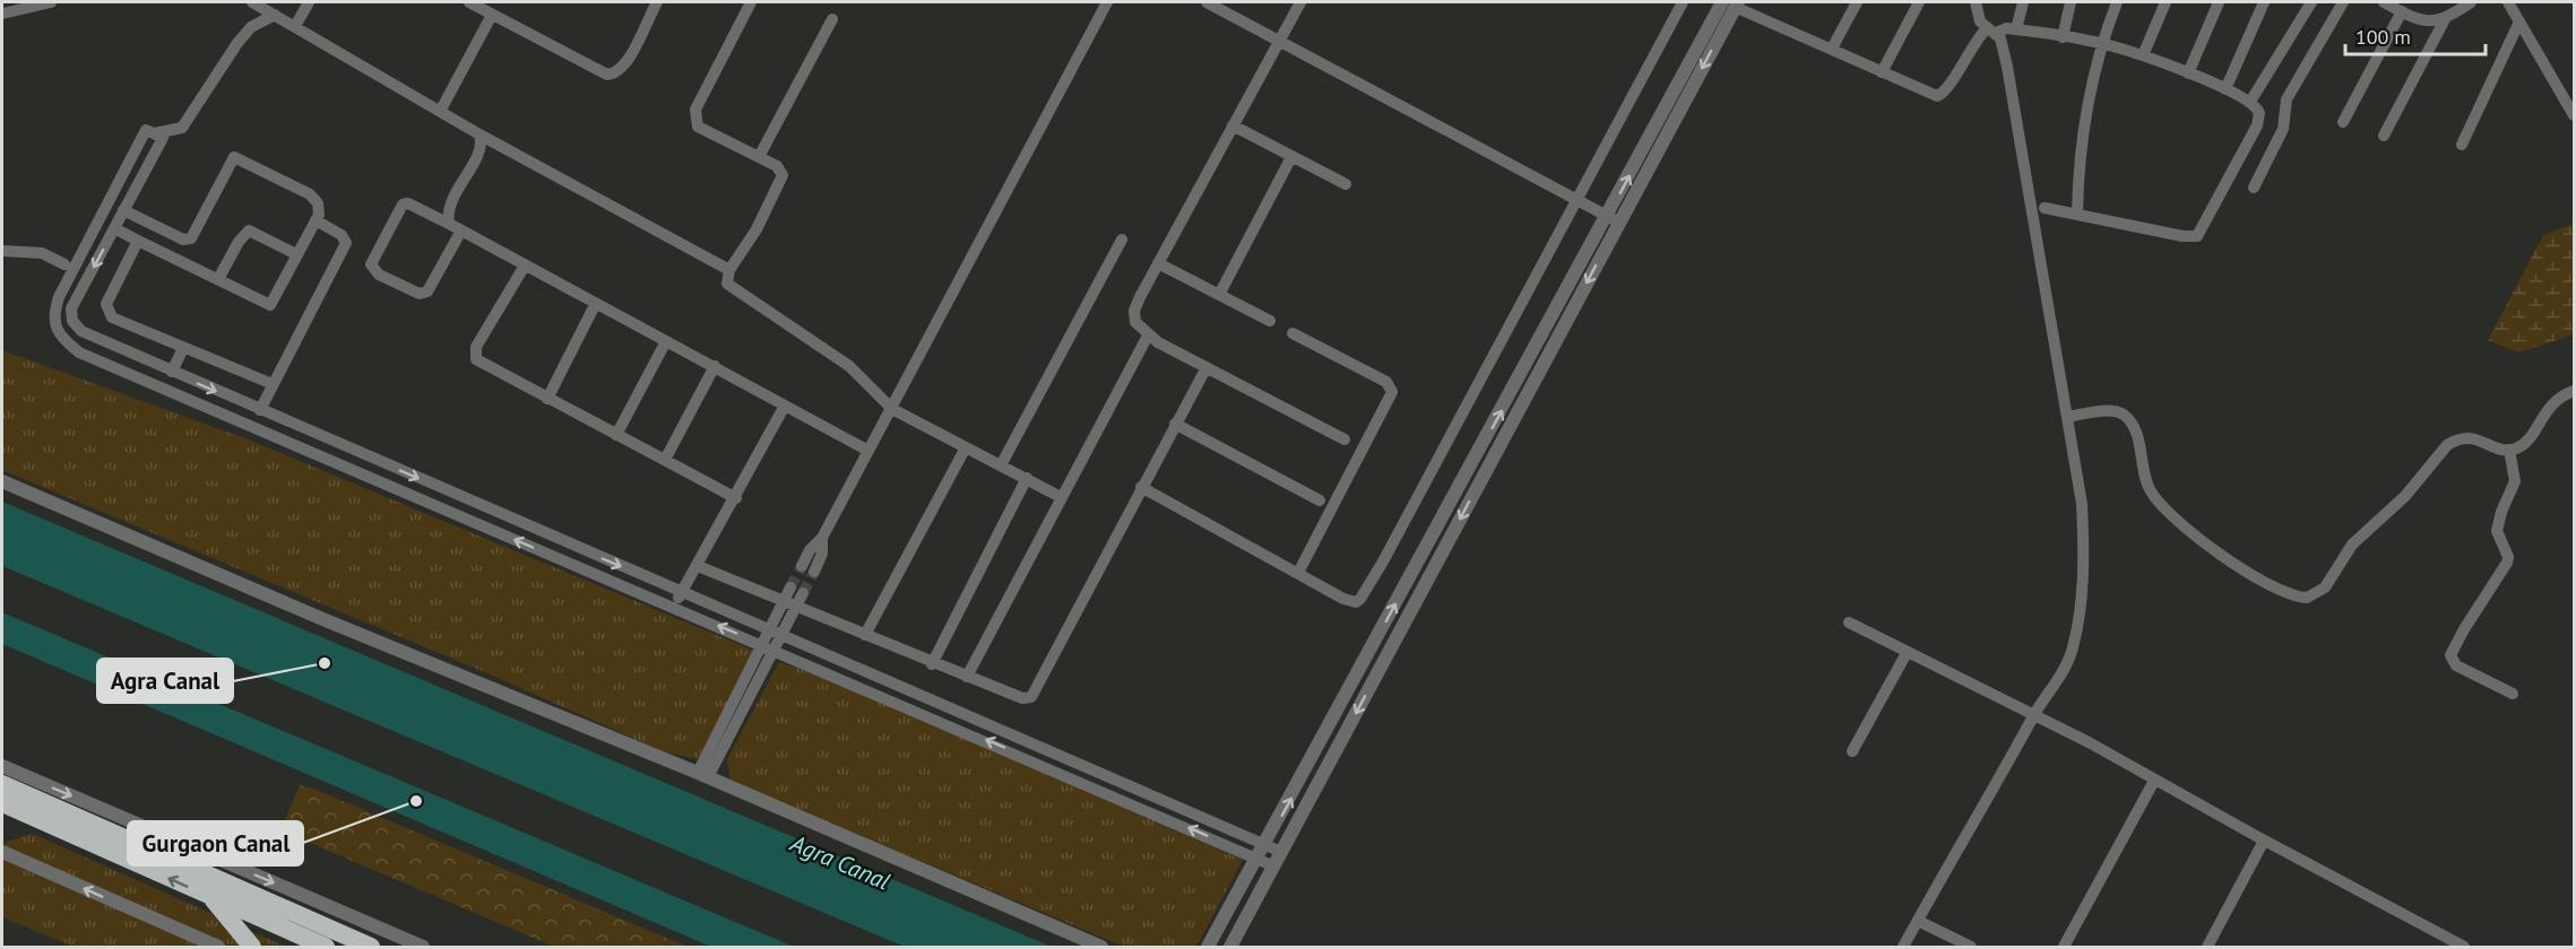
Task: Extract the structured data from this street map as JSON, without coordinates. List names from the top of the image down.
{
  "water": ["Agra Canal"],
  "places": ["Agra Canal", "Gurgaon Canal"],
  "scale_bar": "100 m"
}
